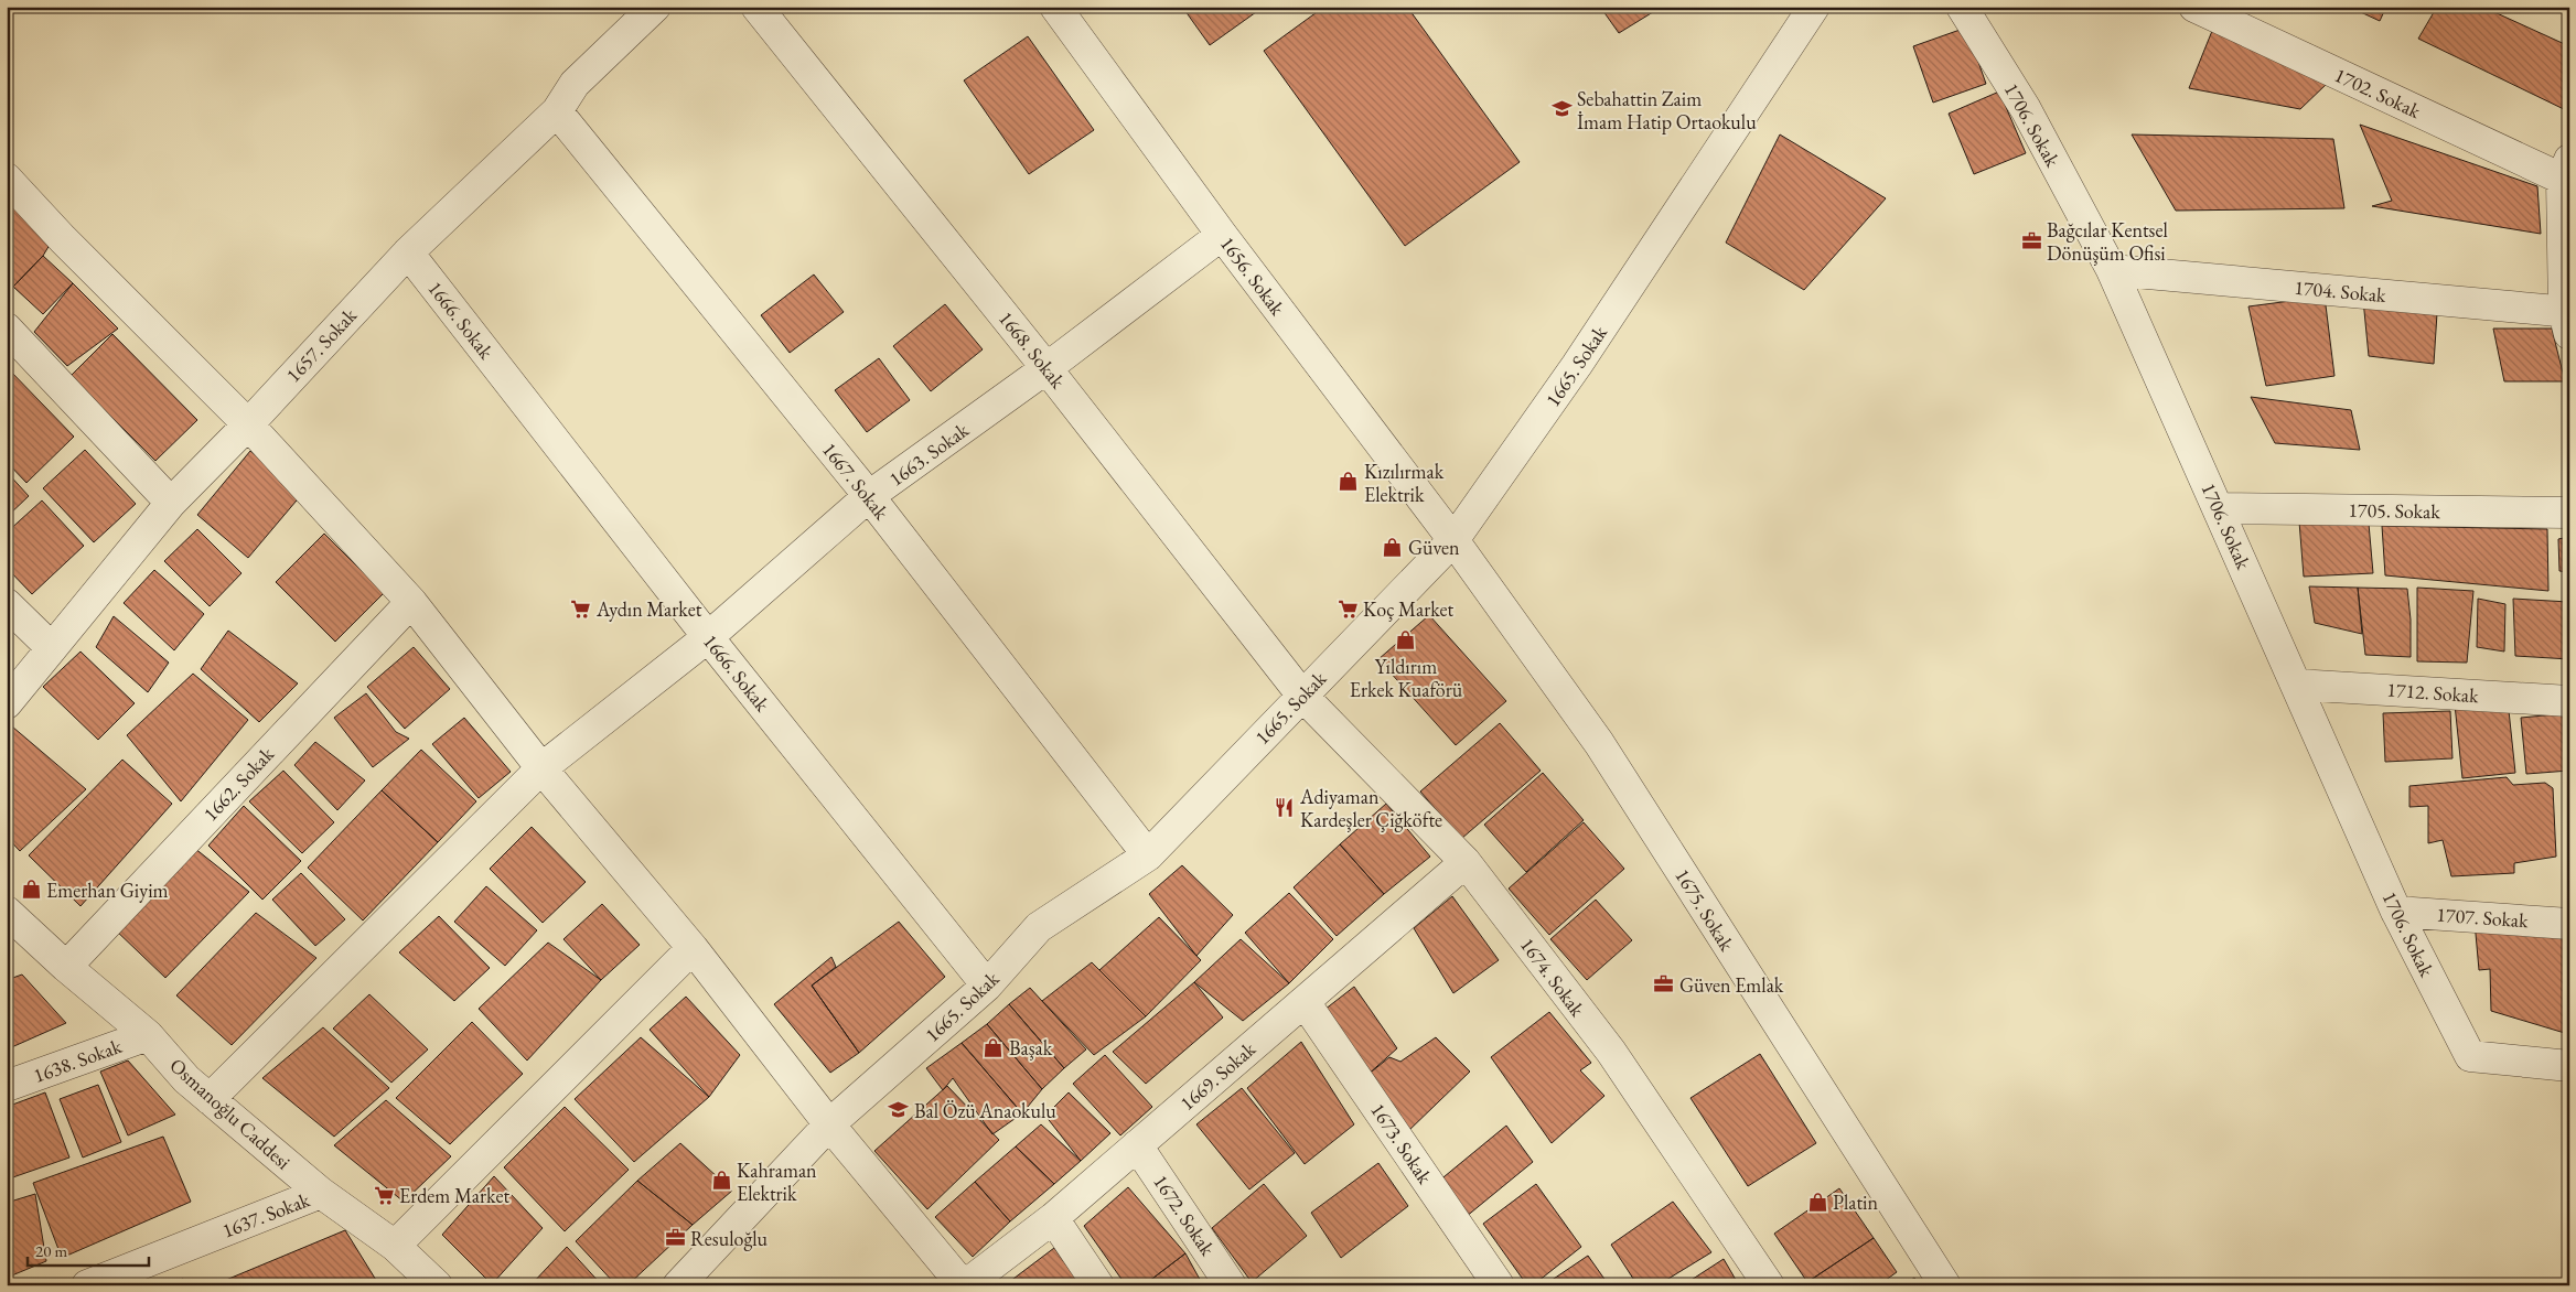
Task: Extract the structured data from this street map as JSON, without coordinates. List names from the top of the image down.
{
  "streets": {
    "street": [
      "1702. Sokak",
      "1706. Sokak",
      "1656. Sokak",
      "1704. Sokak",
      "1666. Sokak",
      "1657. Sokak",
      "1668. Sokak",
      "1665. Sokak",
      "1663. Sokak",
      "1667. Sokak",
      "1705. Sokak",
      "1712. Sokak",
      "1662. Sokak",
      "1675. Sokak",
      "1707. Sokak",
      "1674. Sokak",
      "1638. Sokak",
      "1669. Sokak",
      "Osmanoğlu Caddesi",
      "1673. Sokak",
      "1637. Sokak",
      "1672. Sokak"
    ]
  },
  "crossings": [
    ["1706. Sokak", "1704. Sokak"],
    ["1706. Sokak", "1705. Sokak"],
    ["1706. Sokak", "1712. Sokak"],
    ["1706. Sokak", "1707. Sokak"],
    ["1656. Sokak", "1665. Sokak"],
    ["1656. Sokak", "1663. Sokak"],
    ["1656. Sokak", "1675. Sokak"],
    ["1666. Sokak", "1657. Sokak"],
    ["1666. Sokak", "1665. Sokak"],
    ["1666. Sokak", "1663. Sokak"],
    ["1657. Sokak", "1667. Sokak"],
    ["1668. Sokak", "1665. Sokak"],
    ["1668. Sokak", "1663. Sokak"],
    ["1668. Sokak", "1674. Sokak"],
    ["1665. Sokak", "1667. Sokak"],
    ["1665. Sokak", "1675. Sokak"],
    ["1665. Sokak", "1674. Sokak"],
    ["1663. Sokak", "1667. Sokak"],
    ["1663. Sokak", "Osmanoğlu Caddesi"],
    ["1662. Sokak", "Osmanoğlu Caddesi"],
    ["1674. Sokak", "1669. Sokak"],
    ["1638. Sokak", "Osmanoğlu Caddesi"],
    ["1669. Sokak", "1673. Sokak"],
    ["1669. Sokak", "1672. Sokak"],
    ["Osmanoğlu Caddesi", "1637. Sokak"]
  ],
  "places": {
    "school or university": ["Sebahattin Zaim İmam Hatip Ortaokulu", "Bal Özü Anaokulu"],
    "office": ["Bağcılar Kentsel Dönüşüm Ofisi", "Güven Emlak", "Resuloğlu"],
    "shop": [
      "Kızılırmak Elektrik",
      "Güven",
      "Yıldırım Erkek Kuaförü",
      "Emerhan Giyim",
      "Başak",
      "Kahraman Elektrik",
      "Platin"
    ],
    "supermarket": ["Aydın Market", "Koç Market", "Erdem Market"],
    "restaurant": ["Adiyaman Kardeşler Çiğköfte"]
  },
  "scale_bar": "20 m"
}
